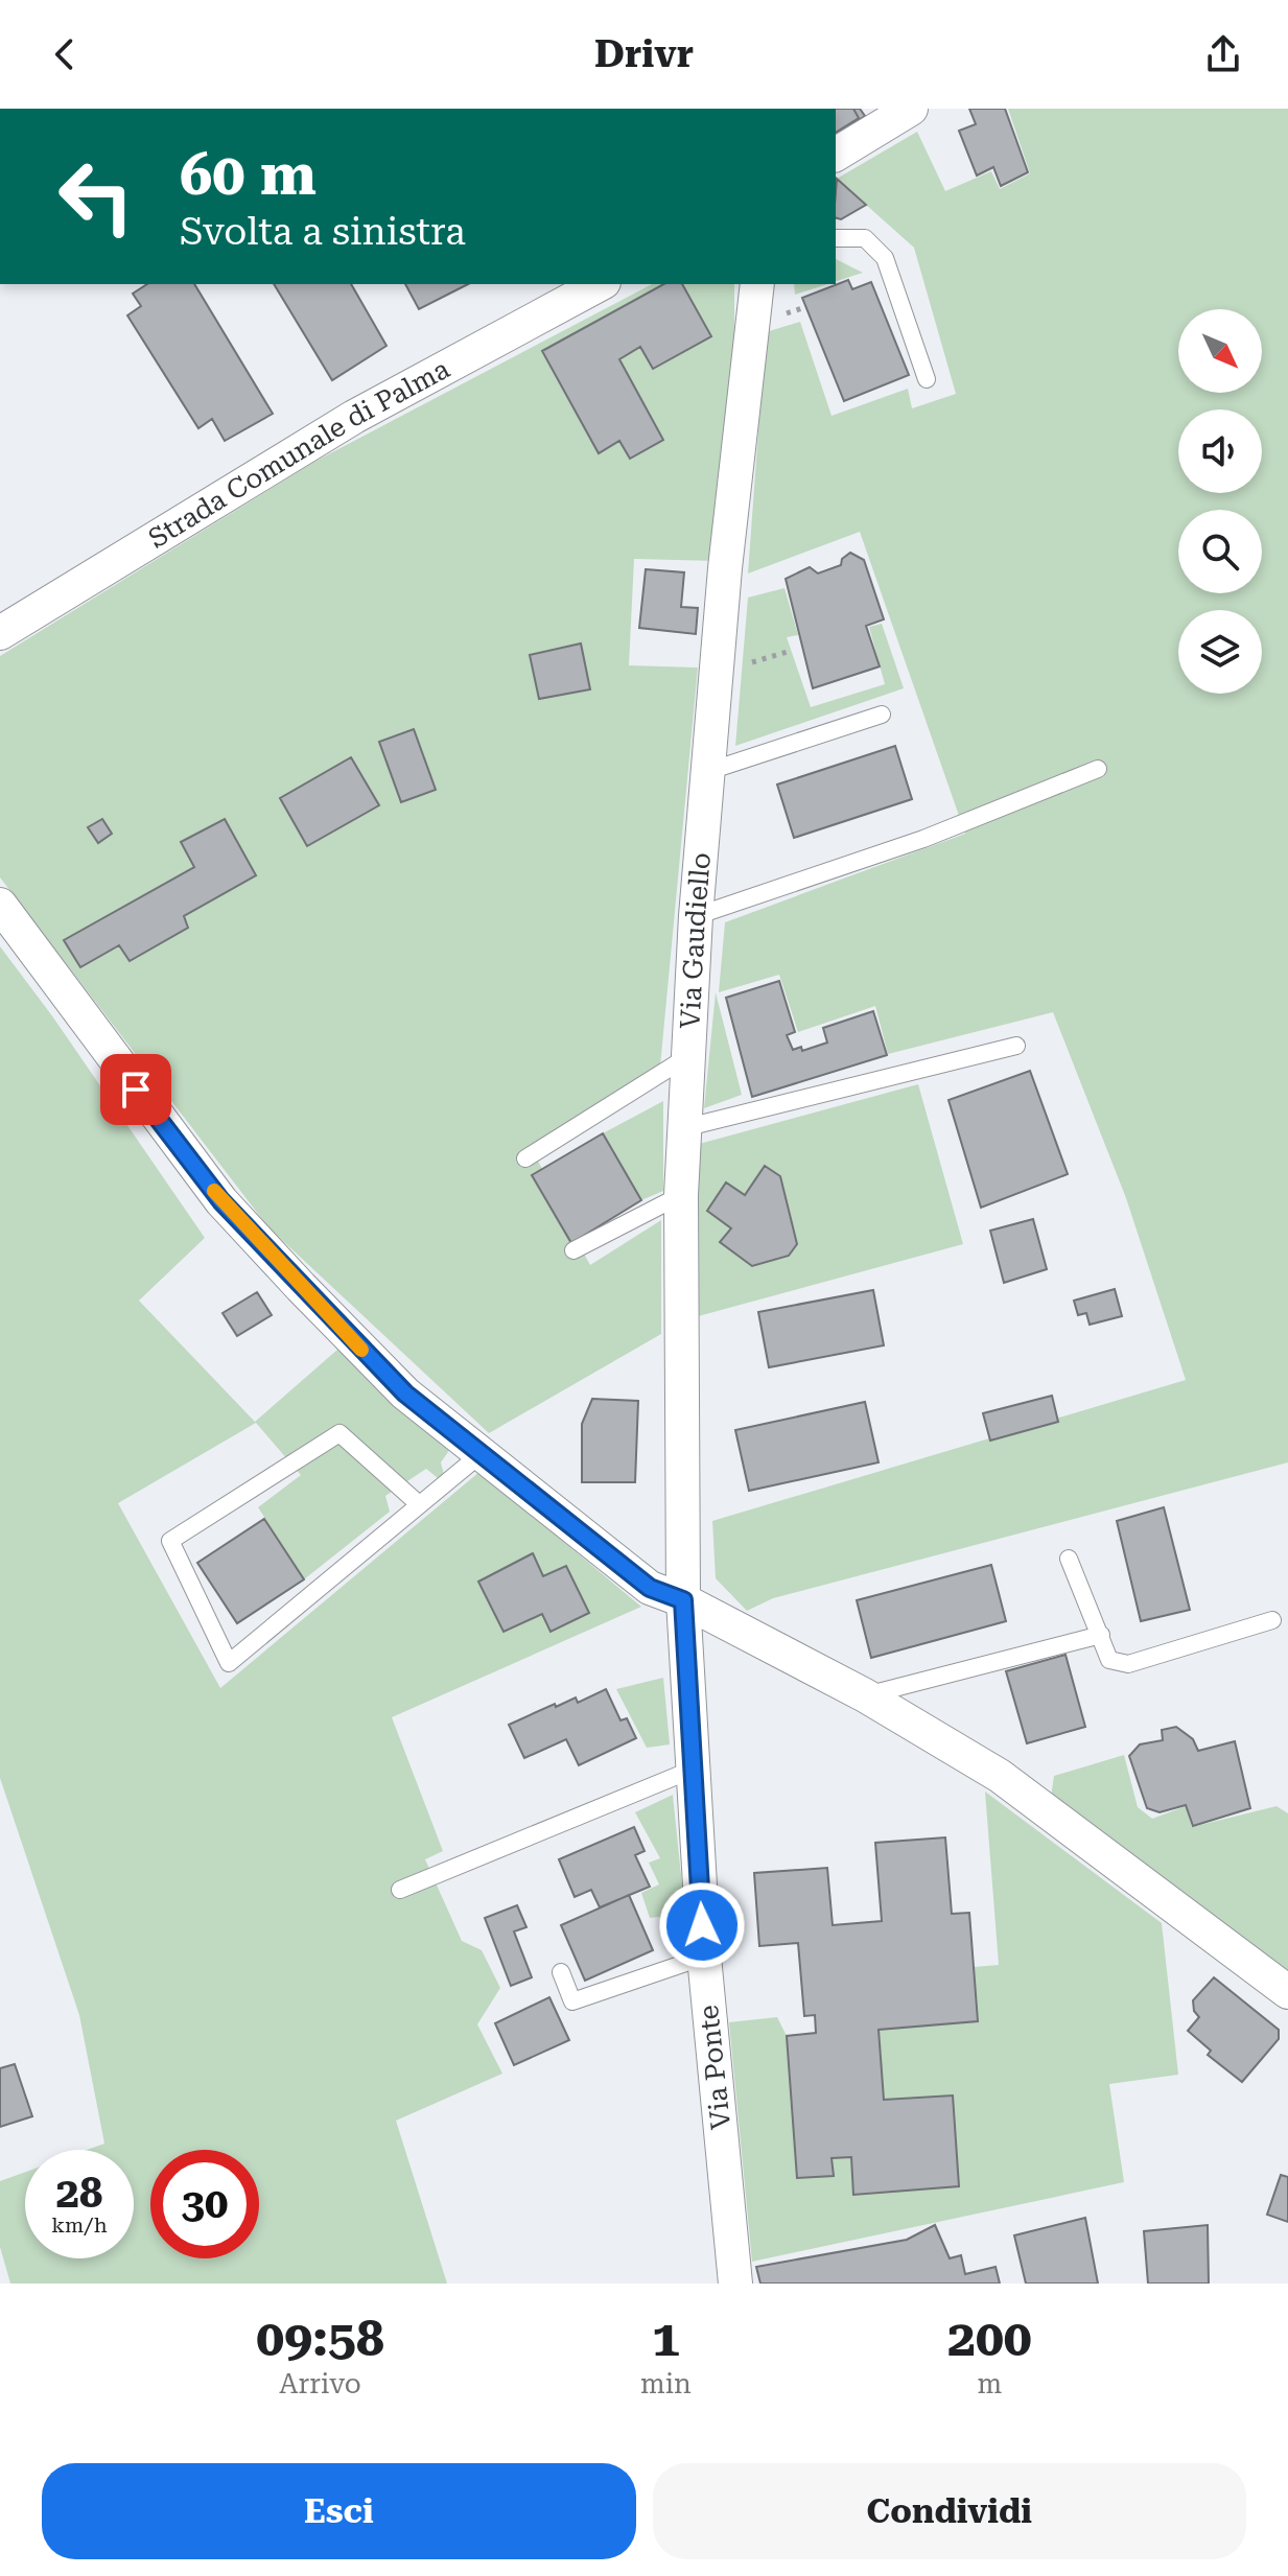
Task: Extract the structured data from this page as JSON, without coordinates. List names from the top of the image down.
{
  "streets": {
    "street": ["Strada Comunale di Palma", "Via Gaudiello", "Via Ponte"]
  },
  "crossings": [
    ["Via Gaudiello", "Via Ponte"]
  ],
  "north": "bottom right",
  "page": {
    "header": "Drivr",
    "turn": ["60 m", "Svolta a sinistra"],
    "speed": "28 km/h",
    "limit": "30",
    "eta": [
      "09:58",
      "Arrivo",
      "1",
      "min",
      "200",
      "m"
    ],
    "buttons": ["Esci", "Condividi"]
  }
}
